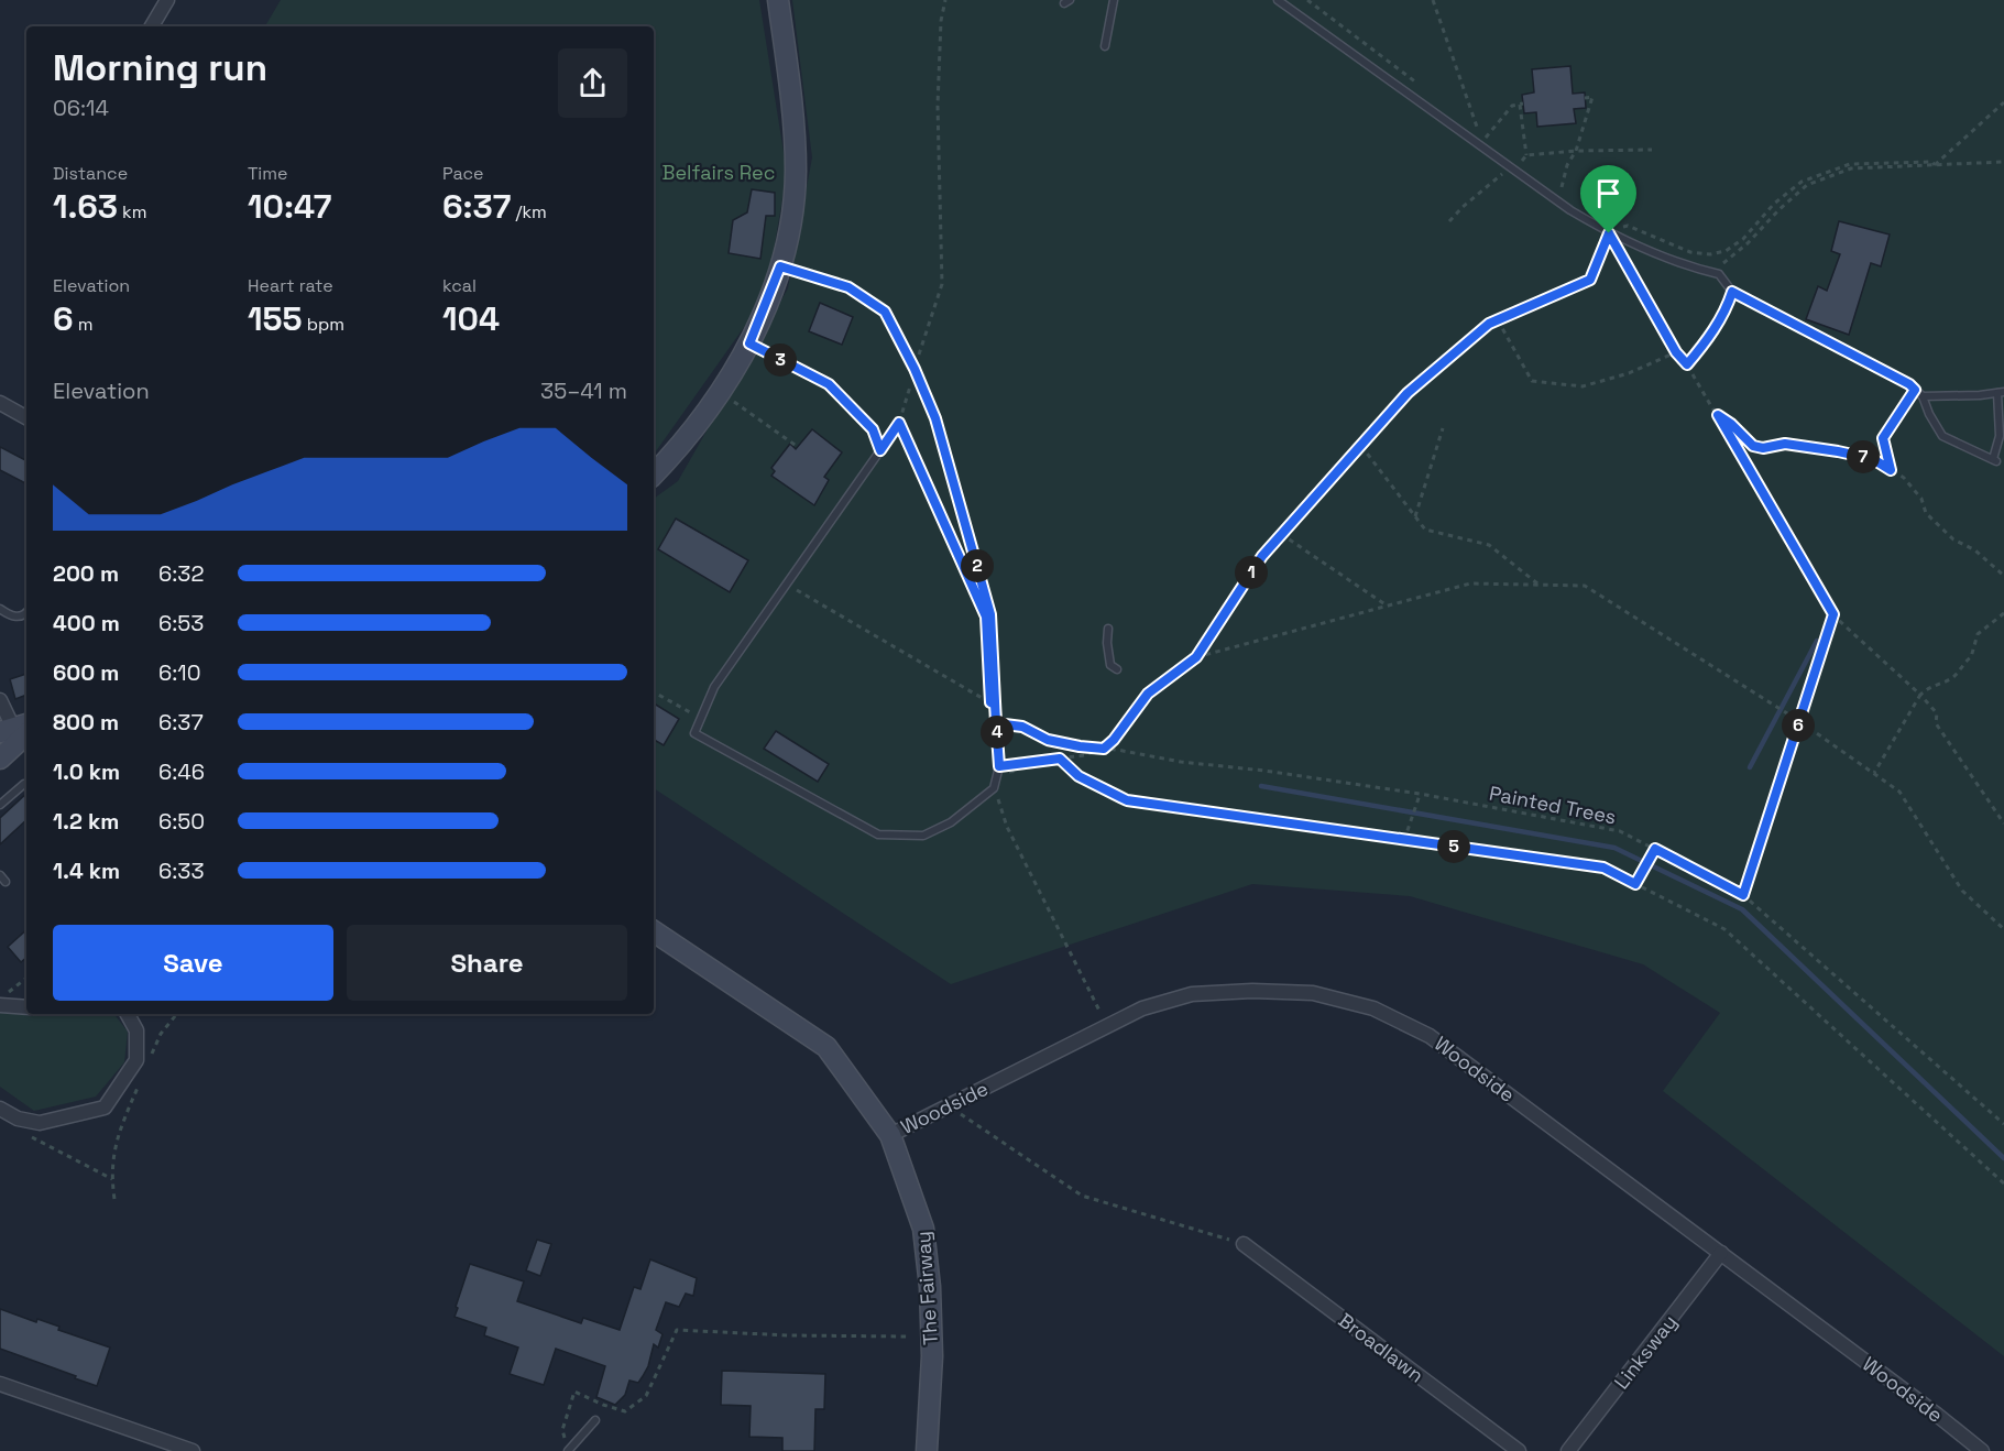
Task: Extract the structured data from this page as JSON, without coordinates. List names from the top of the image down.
{
  "streets": {
    "street": [
      "Woodside",
      "The Fairway",
      "Broadlawn",
      "Linksway"
    ],
    "path": ["Painted Trees"]
  },
  "crossings": [
    ["Woodside", "The Fairway"],
    ["Woodside", "Linksway"]
  ],
  "parks": ["Belfairs Rec"],
  "page": {
    "heading": ["Morning run", "06:14"],
    "stats": [
      ["Distance", "1.63 km"],
      ["Time", "10:47"],
      ["Pace", "6:37 /km"],
      ["Elevation", "6 m"],
      ["Heart rate", "155 bpm"],
      ["kcal", "104"]
    ],
    "pins": [
      "3",
      "7",
      "2",
      "1",
      "6",
      "4",
      "5"
    ],
    "chart": ["Elevation", "35–41 m"],
    "list": [
      {
        "name": "200 m",
        "note": "6:32"
      },
      {
        "name": "400 m",
        "note": "6:53"
      },
      {
        "name": "600 m",
        "note": "6:10"
      },
      {
        "name": "800 m",
        "note": "6:37"
      },
      {
        "name": "1.0 km",
        "note": "6:46"
      },
      {
        "name": "1.2 km",
        "note": "6:50"
      },
      {
        "name": "1.4 km",
        "note": "6:33"
      }
    ],
    "buttons": ["Save", "Share"]
  }
}
